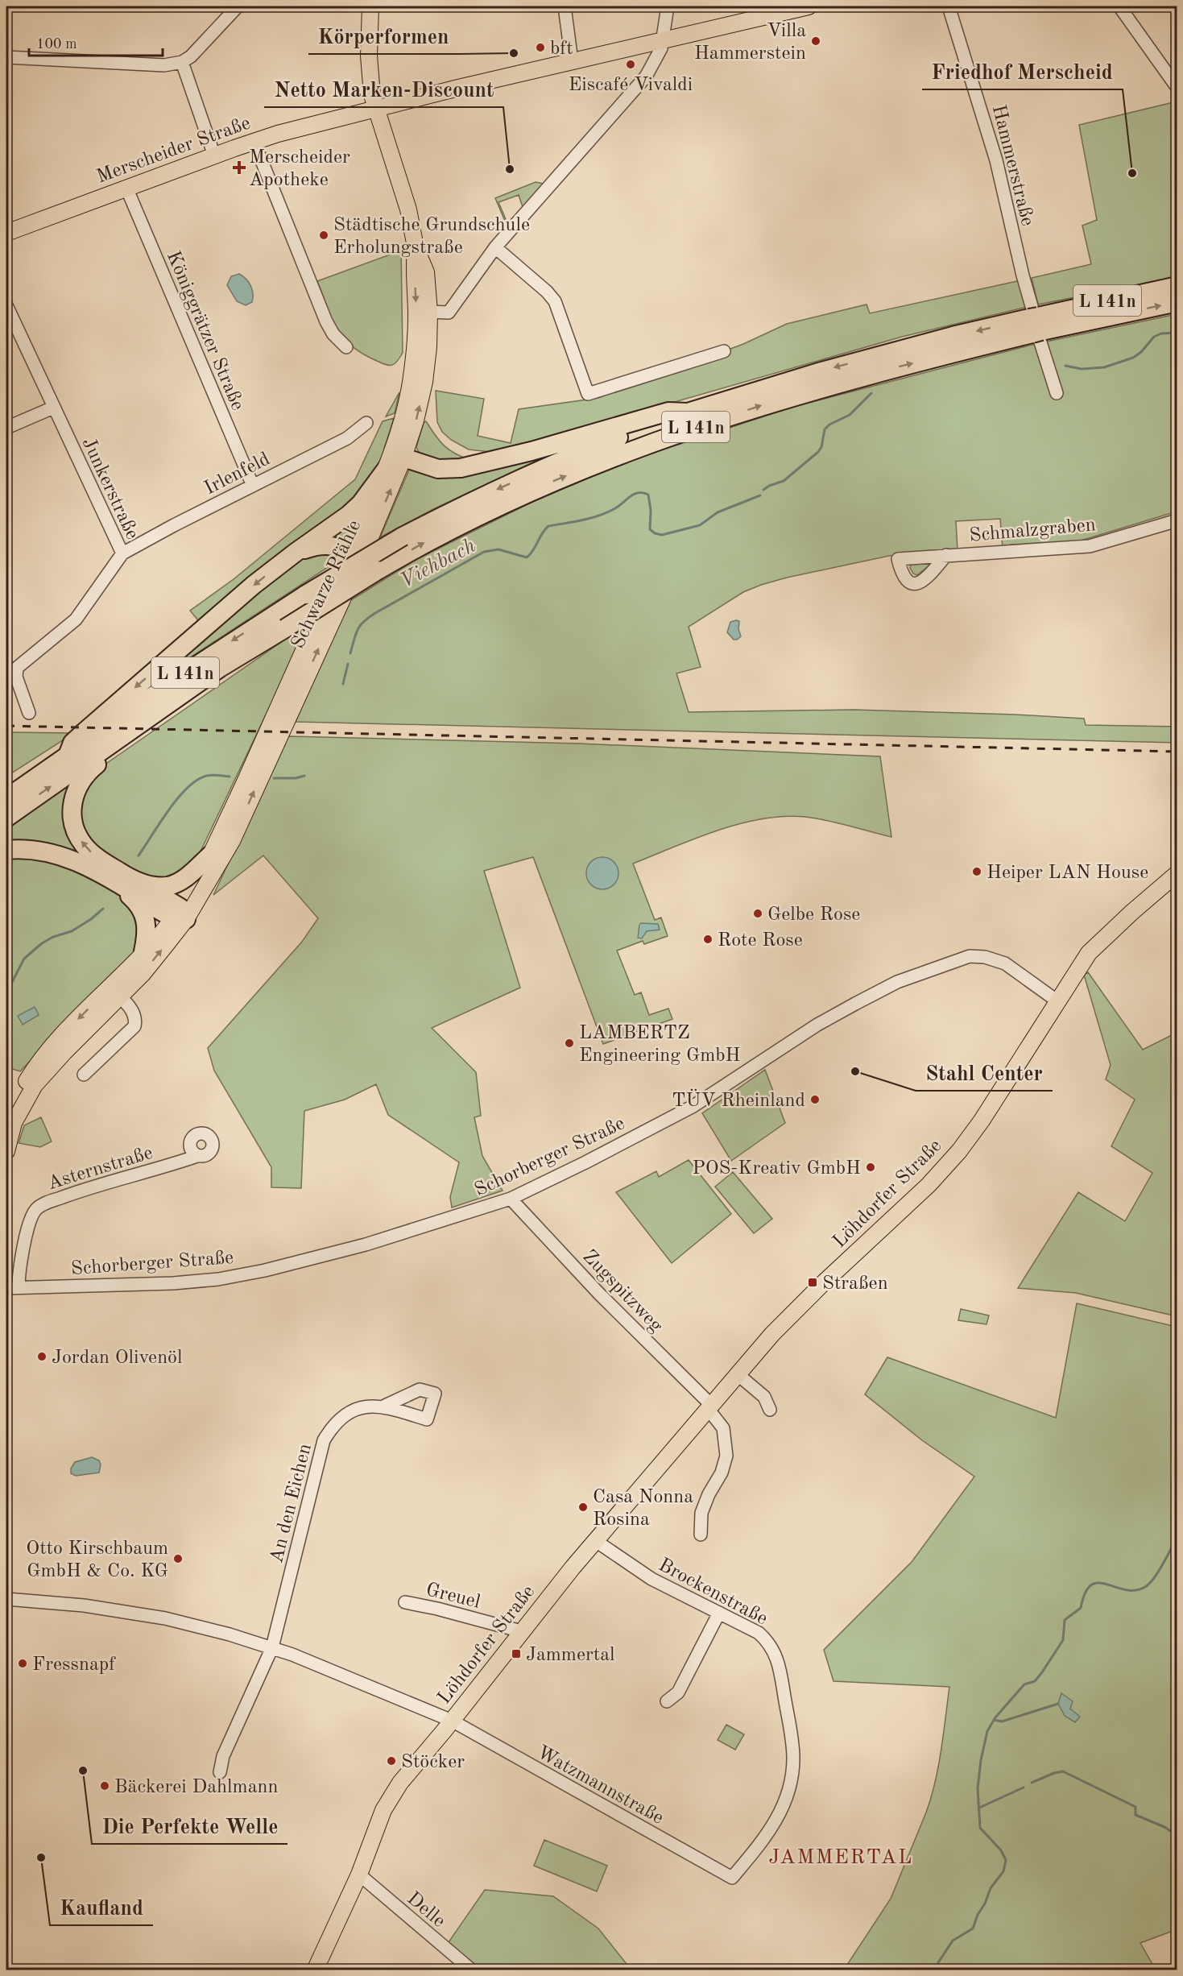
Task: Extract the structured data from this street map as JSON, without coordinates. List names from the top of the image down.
{
  "streets": {
    "highway": ["L 141n"],
    "main road": ["Merscheider Straße", "Schwarze Pfähle", "Löhdorfer Straße"],
    "street": [
      "Hammerstraße",
      "Königgrätzer Straße",
      "Irlenfeld",
      "Junkerstraße",
      "Schmalzgraben",
      "Schorberger Straße",
      "Asternstraße",
      "Zugspitzweg",
      "An den Eichen",
      "Brockenstraße",
      "Greuel",
      "Watzmannstraße",
      "Delle"
    ]
  },
  "crossings": [
    ["Merscheider Straße", "Königgrätzer Straße"],
    ["Merscheider Straße", "Schwarze Pfähle"],
    ["Hammerstraße", "L 141n"],
    ["Königgrätzer Straße", "Irlenfeld"],
    ["Irlenfeld", "Junkerstraße"],
    ["Schorberger Straße", "Asternstraße"],
    ["Schorberger Straße", "Löhdorfer Straße"],
    ["Schorberger Straße", "Zugspitzweg"],
    ["Löhdorfer Straße", "Zugspitzweg"],
    ["Löhdorfer Straße", "Brockenstraße"],
    ["Löhdorfer Straße", "Greuel"],
    ["Löhdorfer Straße", "Watzmannstraße"],
    ["Löhdorfer Straße", "Delle"],
    ["Brockenstraße", "Watzmannstraße"]
  ],
  "districts": ["JAMMERTAL"],
  "water": ["Viehbach"],
  "places": {
    "other": [
      "Villa Hammerstein",
      "bft",
      "Körperformen",
      "Eiscafé Vivaldi",
      "Netto Marken-Discount",
      "Friedhof Merscheid",
      "Städtische Grundschule Erholungstraße",
      "Heiper LAN House",
      "Gelbe Rose",
      "Rote Rose",
      "LAMBERTZ Engineering GmbH",
      "Stahl Center",
      "TÜV Rheinland",
      "POS-Kreativ GmbH",
      "Jordan Olivenöl",
      "Casa Nonna Rosina",
      "Otto Kirschbaum GmbH & Co. KG",
      "Fressnapf",
      "Stöcker",
      "Die Perfekte Welle",
      "Bäckerei Dahlmann",
      "Kaufland"
    ],
    "health": ["Merscheider Apotheke"],
    "transit": ["Straßen", "Jammertal"]
  },
  "scale_bar": "100 m"
}
